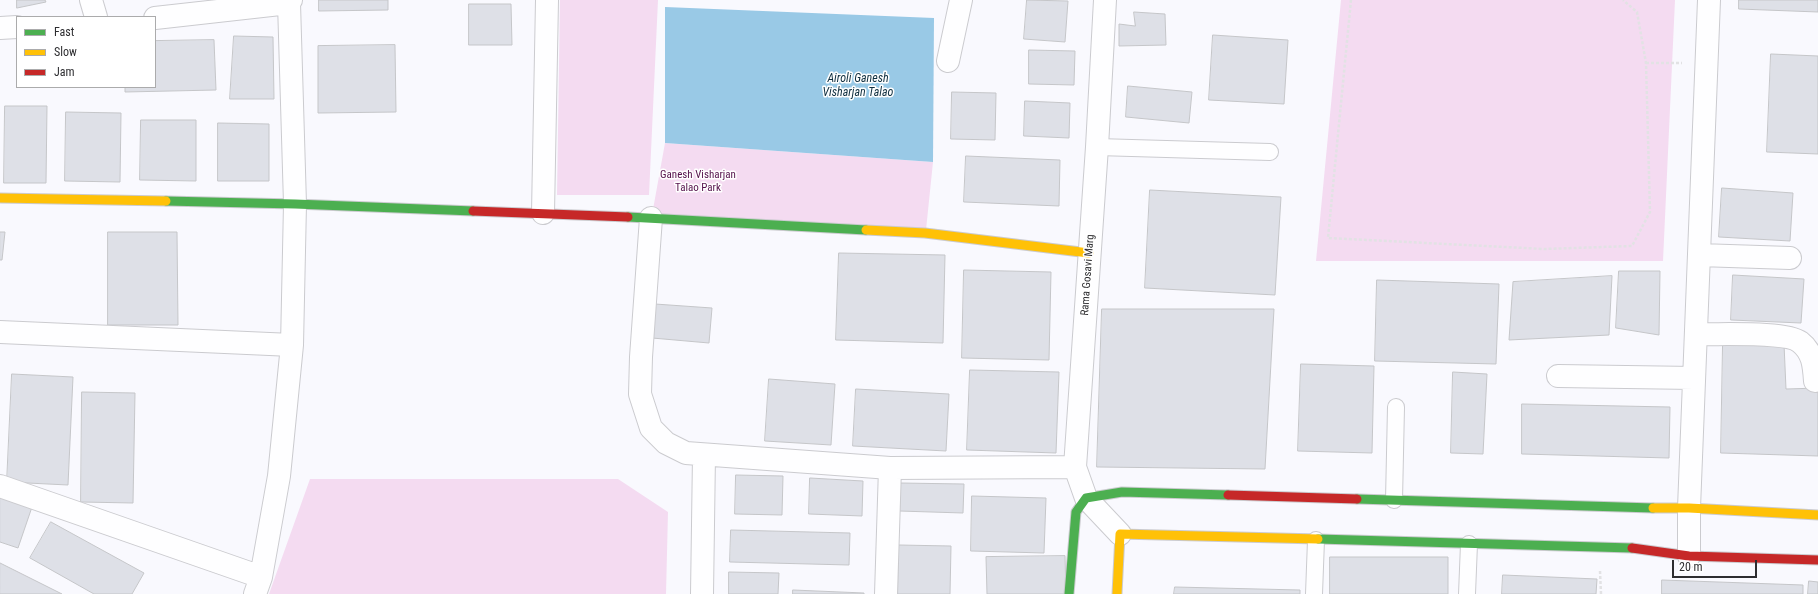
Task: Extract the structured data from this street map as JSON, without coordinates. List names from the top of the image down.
{
  "streets": {
    "street": ["Rama Gosavi Marg"]
  },
  "water": ["Airoli Ganesh Visharjan Talao"],
  "parks": ["Ganesh Visharjan Talao Park"],
  "legend": ["Fast", "Slow", "Jam"],
  "scale_bar": "20 m"
}
